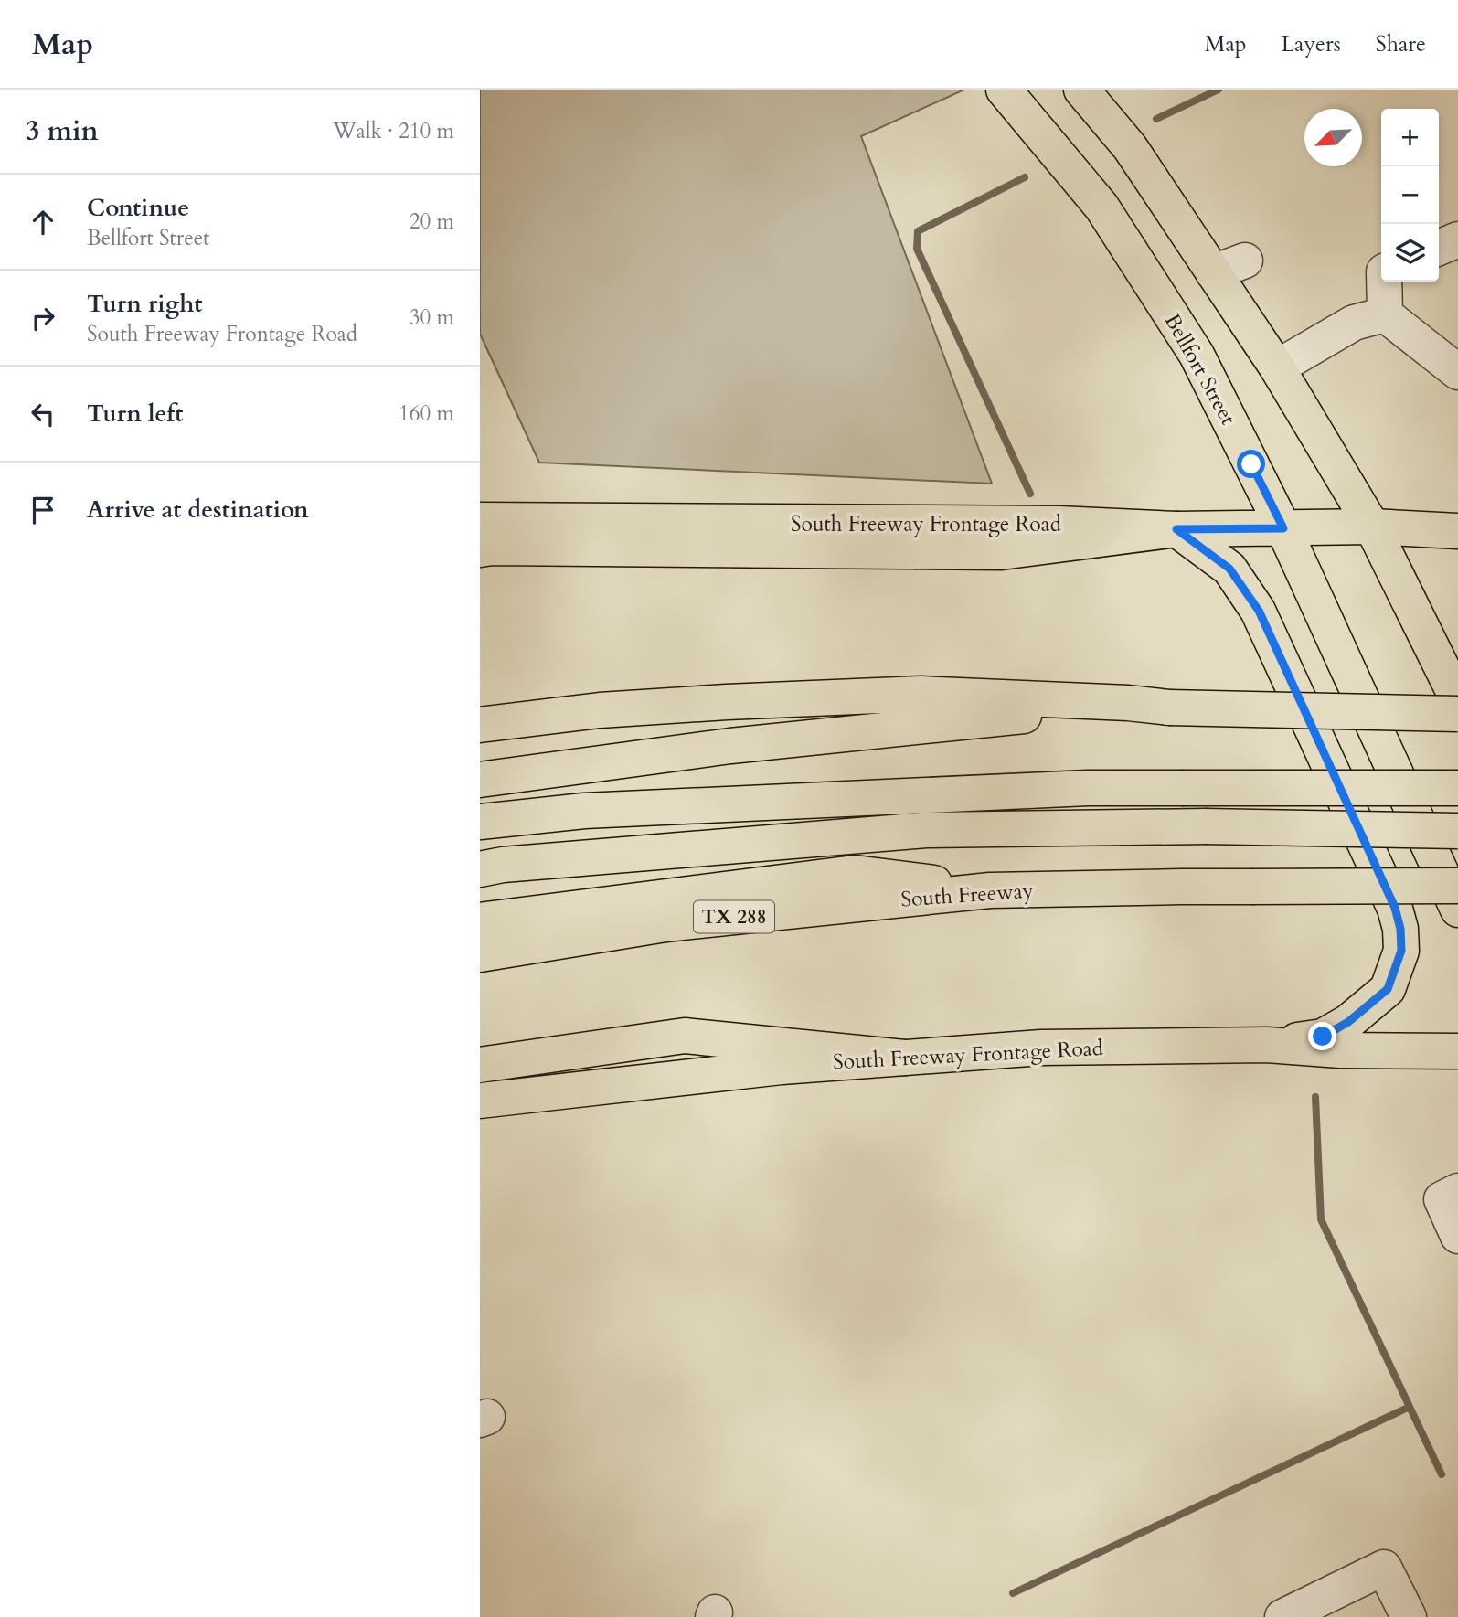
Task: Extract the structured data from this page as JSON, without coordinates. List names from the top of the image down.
{
  "streets": {
    "main road": [
      "Bellfort Street",
      "South Freeway Frontage Road",
      "South Freeway",
      "TX 288"
    ]
  },
  "crossings": [
    ["Bellfort Street", "South Freeway Frontage Road"]
  ],
  "north": "bottom left",
  "page": {
    "header": "Map",
    "nav": ["Map", "Layers", "Share"],
    "heading": ["3 min", "Walk · 210 m"],
    "map_buttons": ["+", "−"],
    "list": [
      ["Continue", "Bellfort Street", "20 m"],
      ["Turn right", "South Freeway Frontage Road", "30 m"],
      ["Turn left", "160 m"],
      "Arrive at destination"
    ]
  }
}
